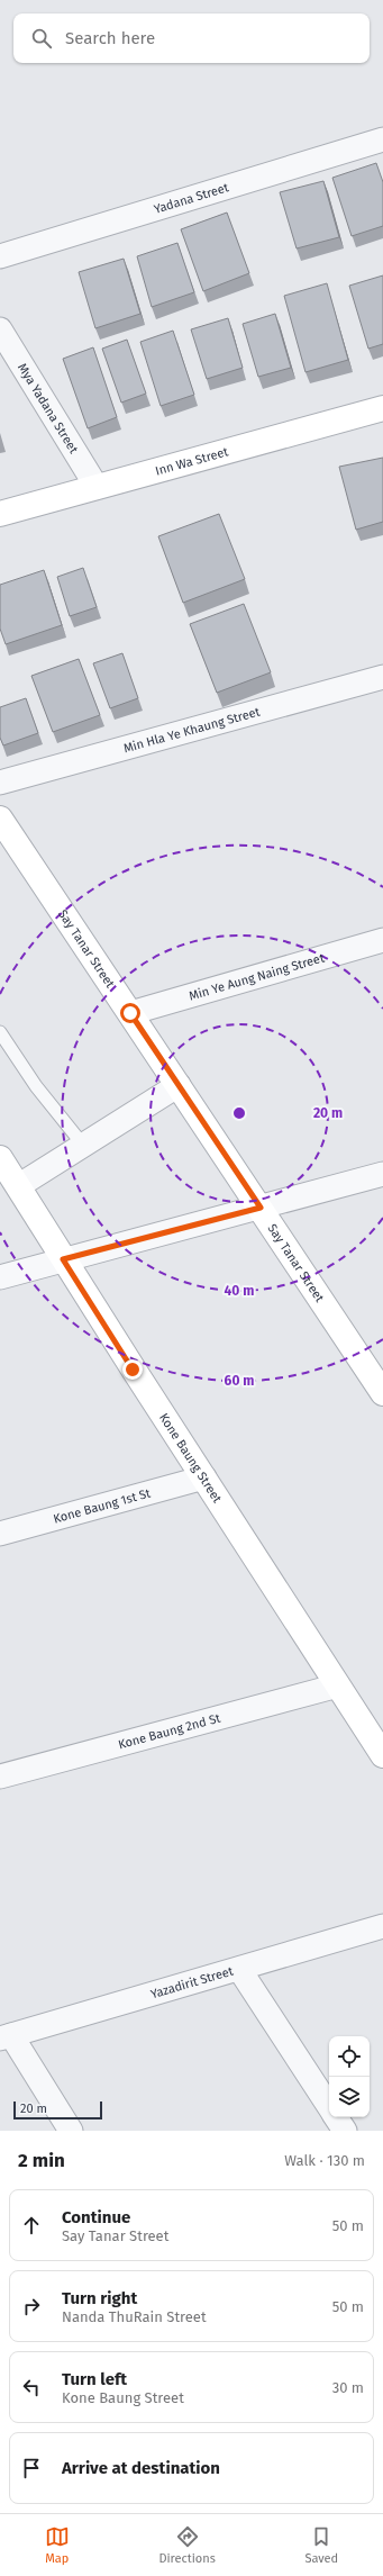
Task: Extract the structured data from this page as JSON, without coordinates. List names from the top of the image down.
{
  "streets": {
    "street": [
      "Yadana Street",
      "Mya Yadana Street",
      "Inn Wa Street",
      "Min Hla Ye Khaung Street",
      "Say Tanar Street",
      "Min Ye Aung Naing Street",
      "Kone Baung Street",
      "Kone Baung 1st St",
      "Kone Baung 2nd St",
      "Yazadirit Street"
    ]
  },
  "crossings": [
    ["Mya Yadana Street", "Inn Wa Street"],
    ["Say Tanar Street", "Min Ye Aung Naing Street"],
    ["Kone Baung Street", "Kone Baung 1st St"],
    ["Kone Baung Street", "Kone Baung 2nd St"]
  ],
  "scale_bar": "20 m",
  "page": {
    "search": "Search here",
    "scale": "20 m",
    "heading": ["2 min", "Walk · 130 m"],
    "list": [
      ["Continue", "Say Tanar Street", "50 m"],
      ["Turn right", "Nanda ThuRain Street", "50 m"],
      ["Turn left", "Kone Baung Street", "30 m"],
      "Arrive at destination"
    ],
    "nav": ["Map", "Directions", "Saved"]
  },
  "rings": ["20 m", "40 m", "60 m"]
}
